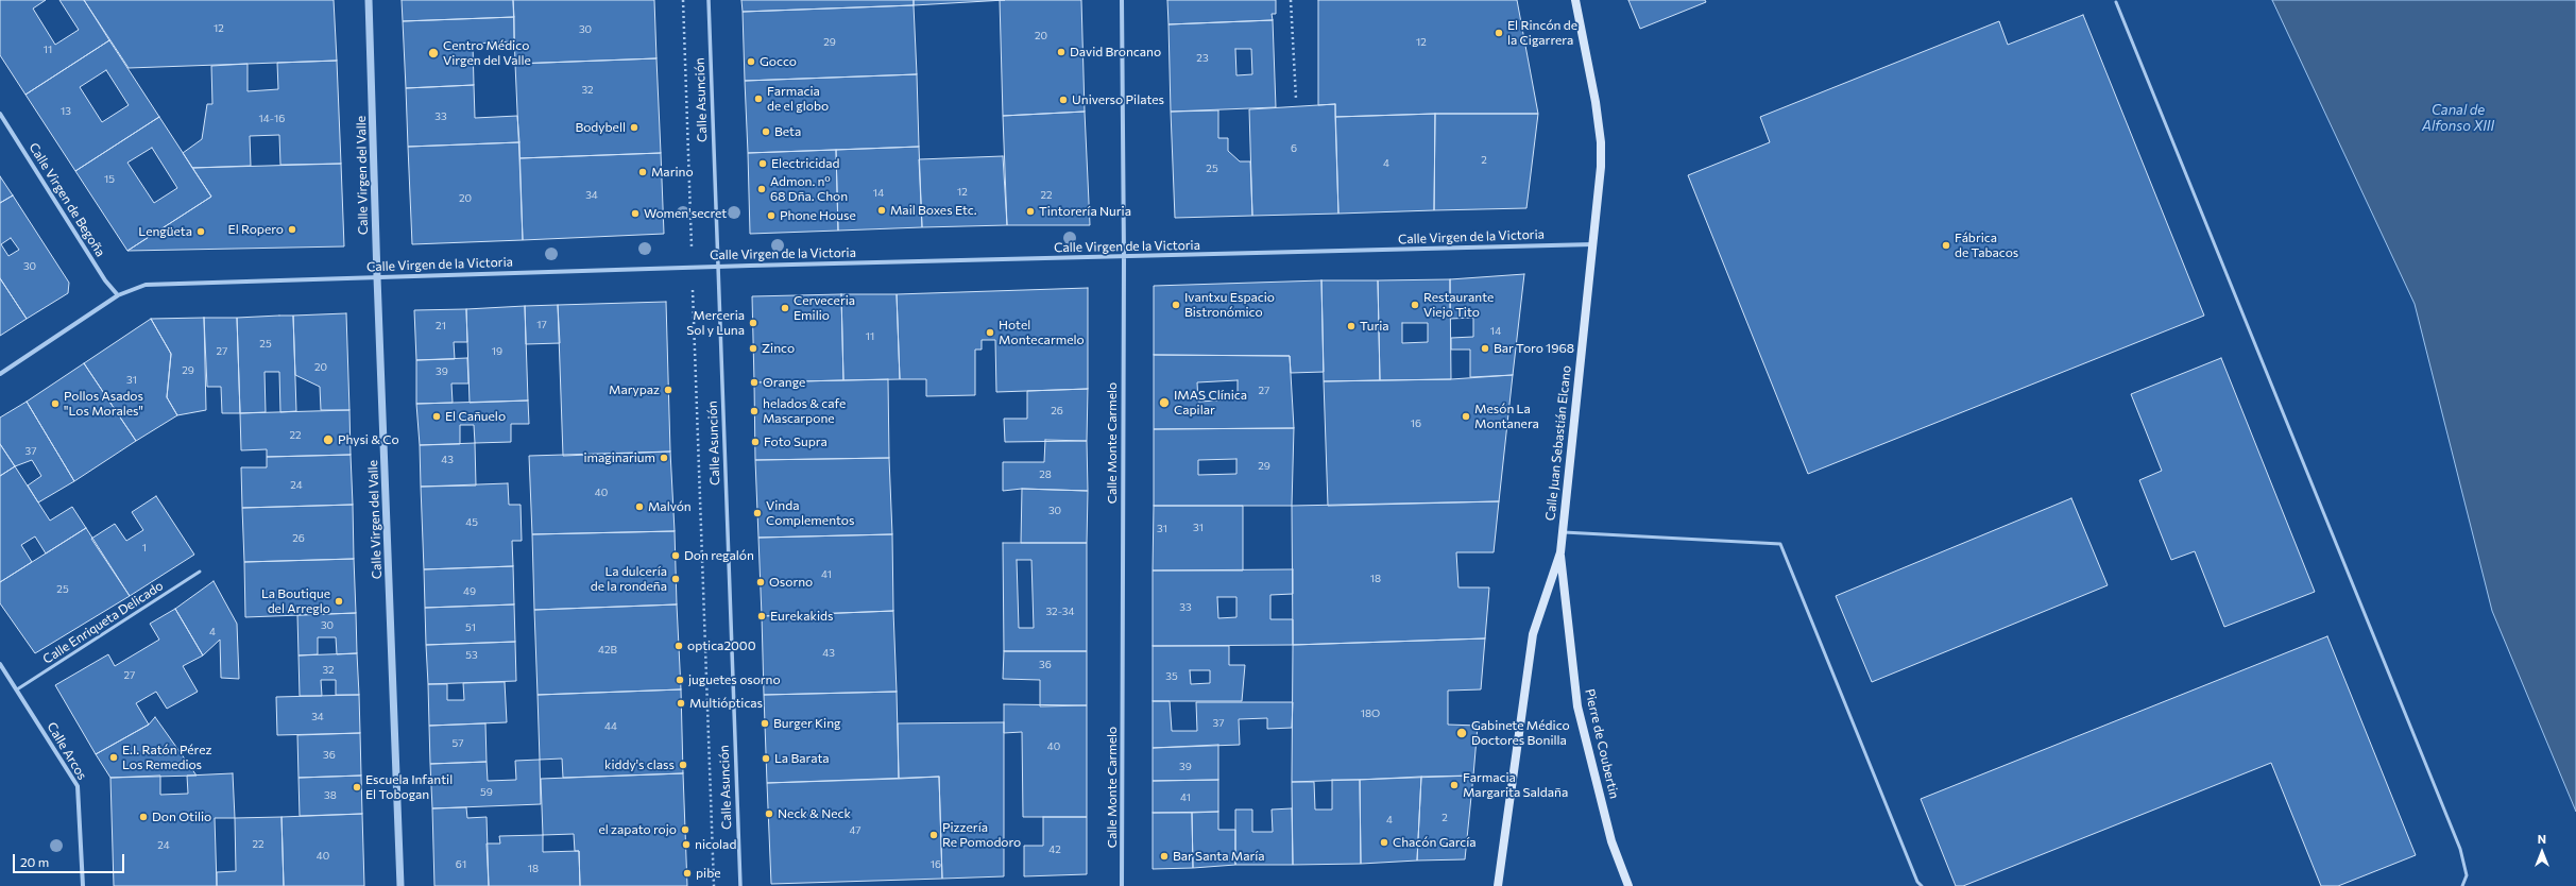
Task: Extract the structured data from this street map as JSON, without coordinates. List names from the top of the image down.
{
  "streets": {
    "main road": ["Calle Juan Sebastián Elcano", "Pierre de Coubertin"],
    "street": [
      "Calle Asunción",
      "Calle Virgen del Valle",
      "Calle Virgen de Begoña",
      "Calle Virgen de la Victoria",
      "Calle Monte Carmelo",
      "Calle Arcos"
    ],
    "lane": ["Calle Enriqueta Delicado"]
  },
  "crossings": [
    ["Calle Asunción", "Calle Virgen de la Victoria"],
    ["Calle Virgen del Valle", "Calle Virgen de la Victoria"],
    ["Calle Virgen de Begoña", "Calle Virgen de la Victoria"],
    ["Calle Virgen de la Victoria", "Calle Monte Carmelo"],
    ["Calle Virgen de la Victoria", "Calle Juan Sebastián Elcano"],
    ["Calle Juan Sebastián Elcano", "Pierre de Coubertin"],
    ["Calle Enriqueta Delicado", "Calle Arcos"]
  ],
  "water": ["Canal de Alfonso XIII"],
  "places": [
    "El Rincón de la Cigarrera",
    "David Broncano",
    "Centro Médico Virgen del Valle",
    "Gocco",
    "Farmacia de el globo",
    "Universo Pilates",
    "Bodybell",
    "Beta",
    "Electricidad",
    "Marino",
    "Admon. nº 68 Dña. Chon",
    "Mail Boxes Etc.",
    "Tintorería Nuria",
    "Women'secret",
    "Phone House",
    "El Ropero",
    "Lengüeta",
    "Fábrica de Tabacos",
    "Ivantxu Espacio Bistronómico",
    "Restaurante Viejo Tito",
    "Cerveceria Emilio",
    "Merceria Sol y Luna",
    "Turia",
    "Hotel Montecarmelo",
    "Zinco",
    "Bar Toro 1968",
    "Orange",
    "Marypaz",
    "IMAS Clínica Capilar",
    "Pollos Asados \"Los Morales\"",
    "helados & cafe Mascarpone",
    "El Cañuelo",
    "Mesón La Montanera",
    "Physi & Co",
    "Foto Supra",
    "imaginarium",
    "Malvón",
    "Vinda Complementos",
    "Don regalón",
    "La dulcería de la rondeña",
    "Osorno",
    "La Boutique del Arreglo",
    "Eurekakids",
    "optica2000",
    "juguetes osorno",
    "Multiópticas",
    "Burger King",
    "Gabinete Médico Doctores Bonilla",
    "E.I. Ratón Pérez Los Remedios",
    "La Barata",
    "kiddy's class",
    "Farmacia Margarita Saldaña",
    "Escuela Infantil El Tobogan",
    "Neck & Neck",
    "Don Otilio",
    "el zapato rojo",
    "Pizzería Re Pomodoro",
    "Chacón García",
    "nicolad",
    "Bar Santa María",
    "pibe"
  ],
  "house_numbers": [
    "12",
    "30",
    "20",
    "29",
    "12",
    "11",
    "23",
    "32",
    "13",
    "33",
    "14-16",
    "6",
    "2",
    "4",
    "25",
    "15",
    "12",
    "14",
    "34",
    "22",
    "20",
    "30",
    "17",
    "21",
    "14",
    "11",
    "25",
    "27",
    "19",
    "20",
    "29",
    "39",
    "31",
    "27",
    "26",
    "16",
    "22",
    "37",
    "43",
    "29",
    "28",
    "24",
    "40",
    "30",
    "45",
    "31",
    "31",
    "26",
    "1",
    "41",
    "18",
    "25",
    "49",
    "33",
    "32-34",
    "30",
    "51",
    "4",
    "42B",
    "43",
    "53",
    "36",
    "32",
    "27",
    "35",
    "18O",
    "34",
    "37",
    "44",
    "57",
    "40",
    "36",
    "39",
    "59",
    "38",
    "41",
    "2",
    "4",
    "47",
    "22",
    "24",
    "42",
    "40",
    "61",
    "16",
    "18"
  ],
  "scale_bar": "20 m",
  "north": "top"
}
